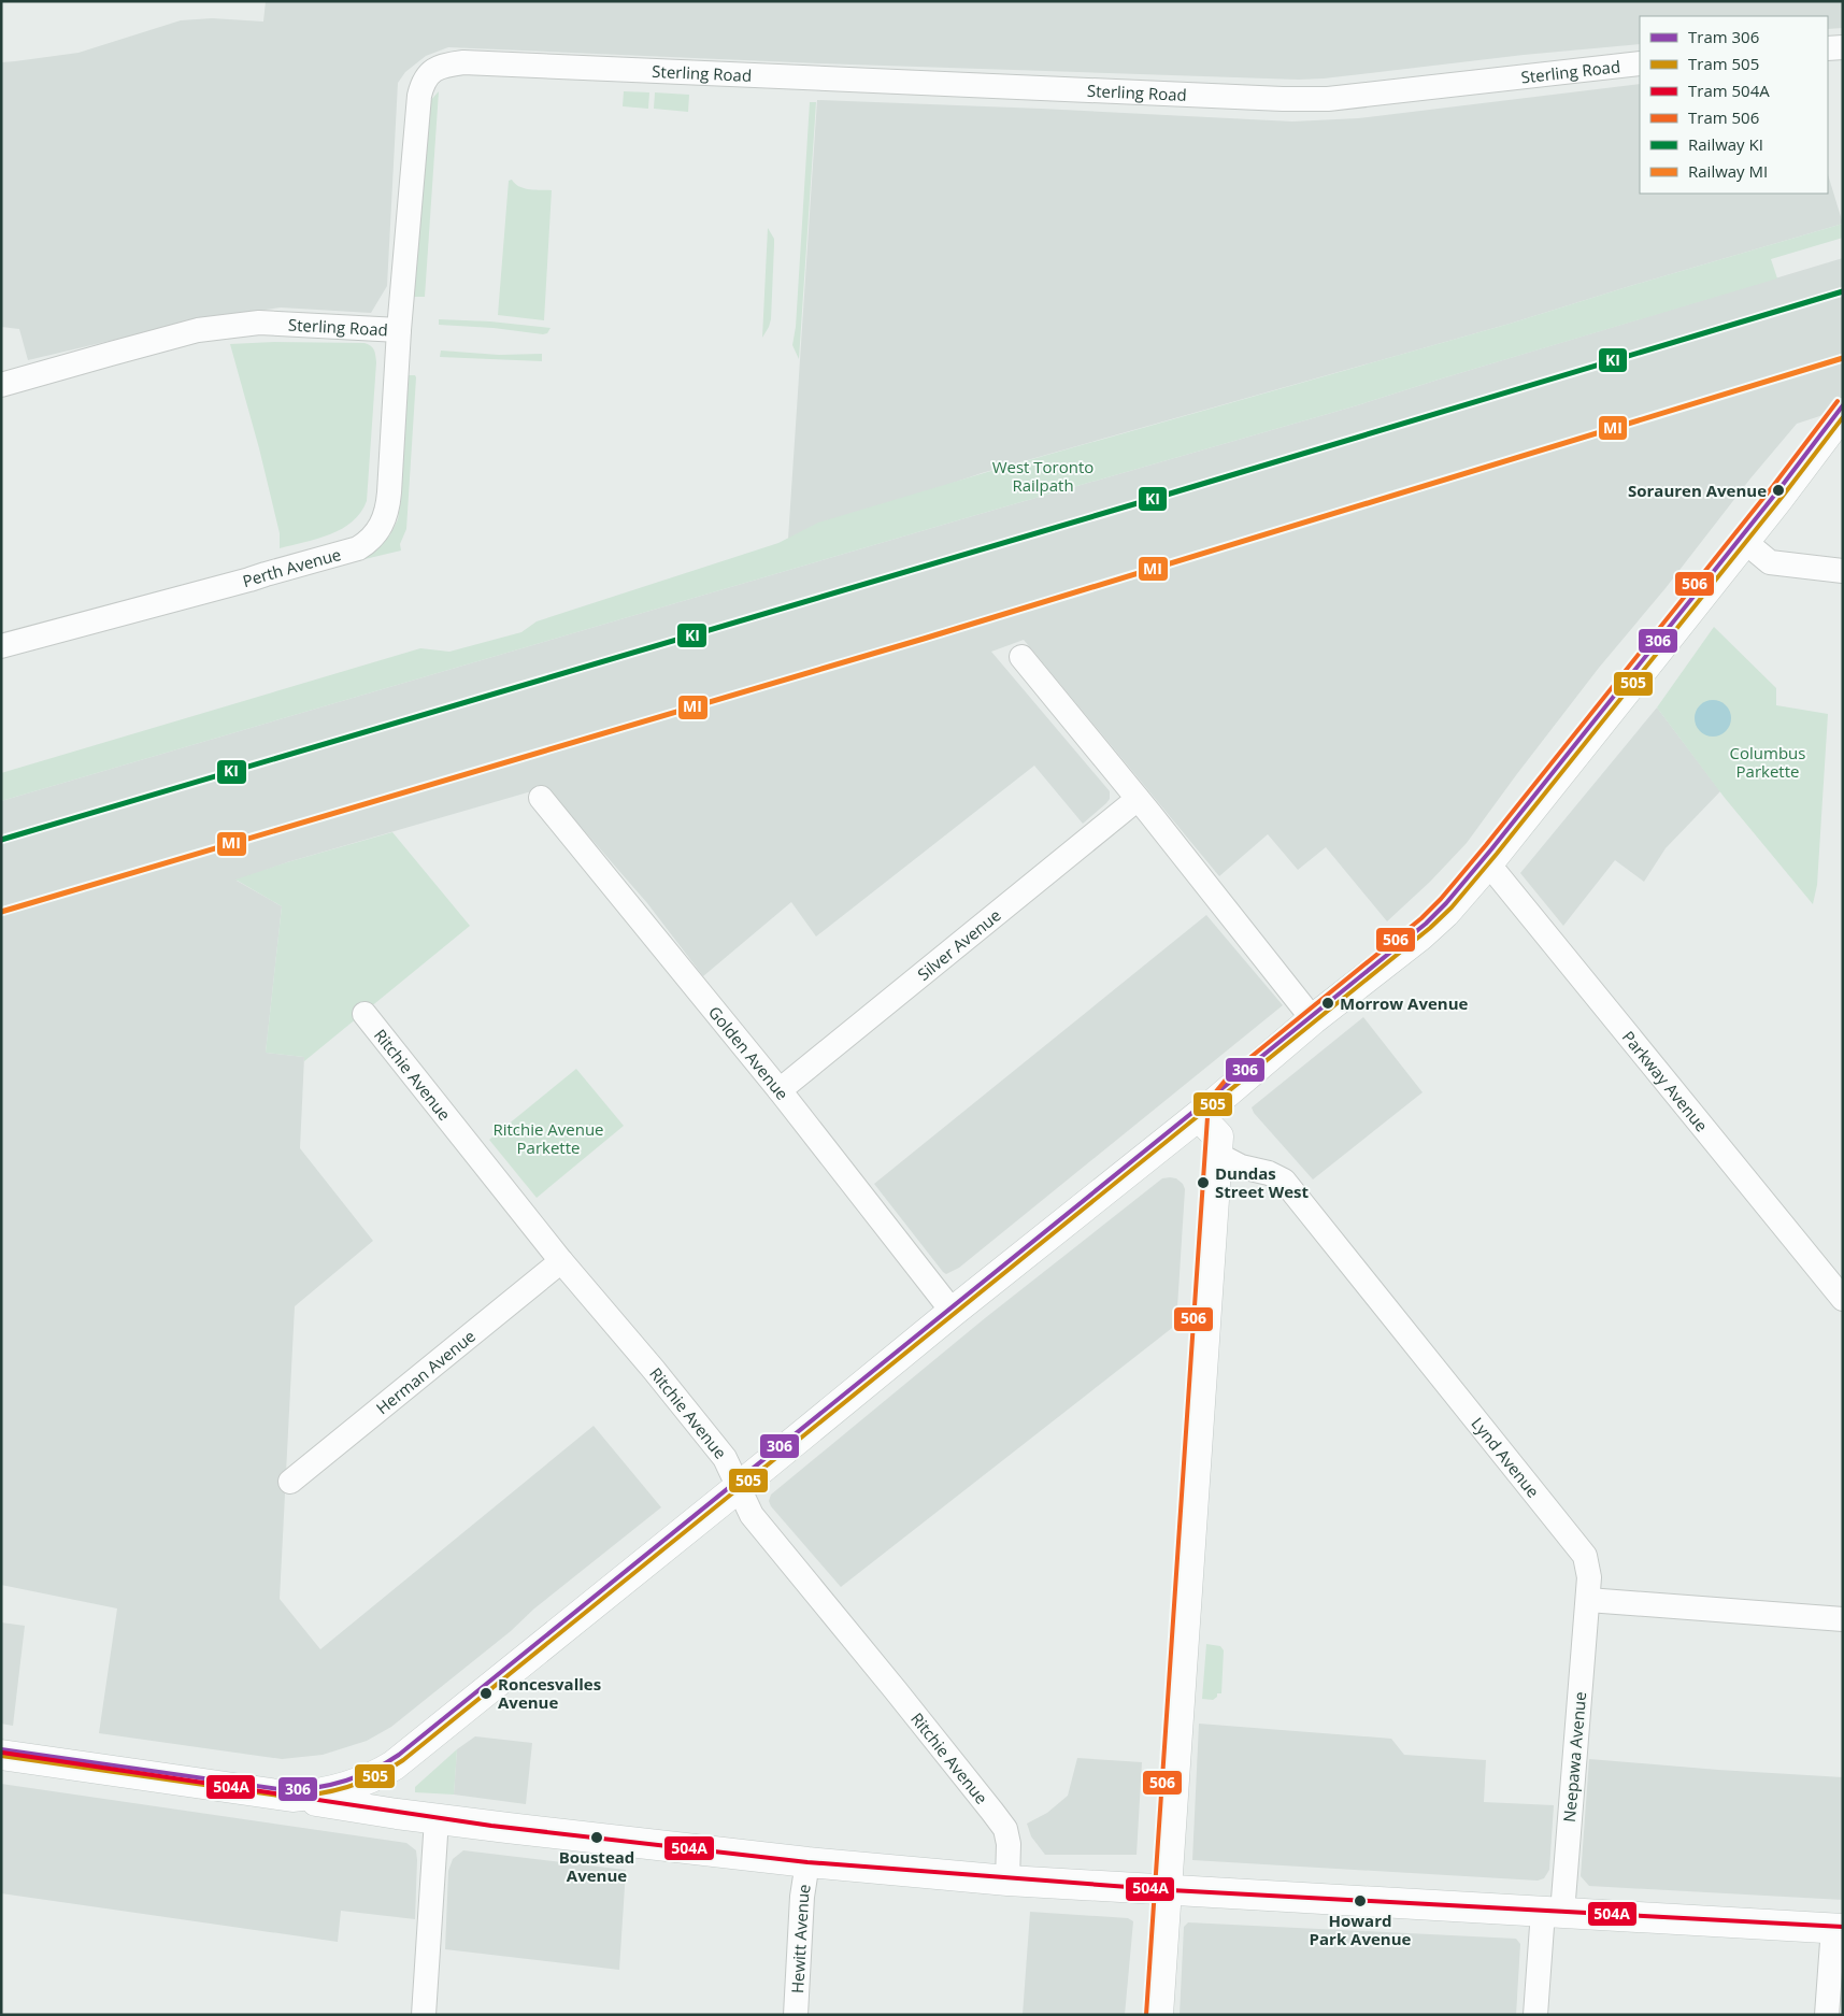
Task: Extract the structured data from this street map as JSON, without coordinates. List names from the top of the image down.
{
  "streets": {
    "street": [
      "Sterling Road",
      "Perth Avenue",
      "Silver Avenue",
      "Golden Avenue",
      "Ritchie Avenue",
      "Parkway Avenue",
      "Herman Avenue",
      "Lynd Avenue",
      "Neepawa Avenue",
      "Hewitt Avenue"
    ]
  },
  "crossings": [
    ["Sterling Road", "Perth Avenue"],
    ["Silver Avenue", "Golden Avenue"],
    ["Ritchie Avenue", "Herman Avenue"],
    ["Lynd Avenue", "Neepawa Avenue"]
  ],
  "parks": ["West Toronto Railpath", "Columbus Parkette", "Ritchie Avenue Parkette"],
  "places": [
    "Sorauren Avenue",
    "Morrow Avenue",
    "Dundas Street West",
    "Roncesvalles Avenue",
    "Boustead Avenue",
    "Howard Park Avenue"
  ],
  "lines": [
    "rail line KI",
    "rail line MI",
    "tram line 506",
    "tram line 306",
    "tram line 505",
    "tram line 504A"
  ],
  "legend": [
    "Tram 306",
    "Tram 505",
    "Tram 504A",
    "Tram 506",
    "Railway KI",
    "Railway MI"
  ]
}
